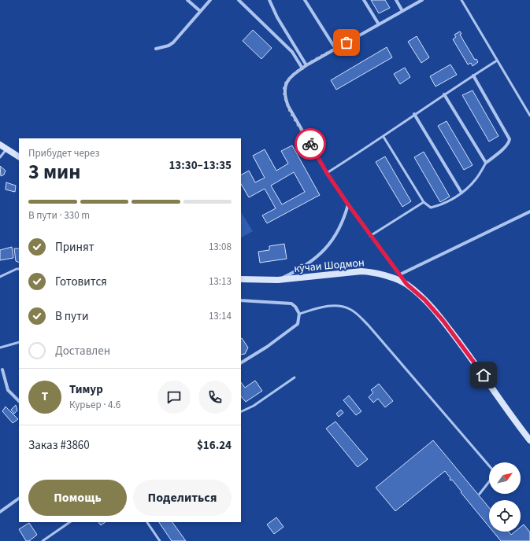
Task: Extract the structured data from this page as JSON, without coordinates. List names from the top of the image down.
{
  "streets": {
    "main road": ["кӯчаи Шодмон"]
  },
  "north": "top right",
  "page": {
    "heading": ["3 мин", "Прибудет через", "13:30–13:35"],
    "panel": [
      "Тимур",
      "Курьер · 4.6",
      "Заказ #3860",
      "$16.24"
    ],
    "bar": "В пути · 330 m",
    "list": [
      ["Принят", "13:08"],
      ["Готовится", "13:13"],
      ["В пути", "13:14"],
      "Доставлен"
    ],
    "round": "Т",
    "buttons": ["Помощь", "Поделиться"]
  }
}
